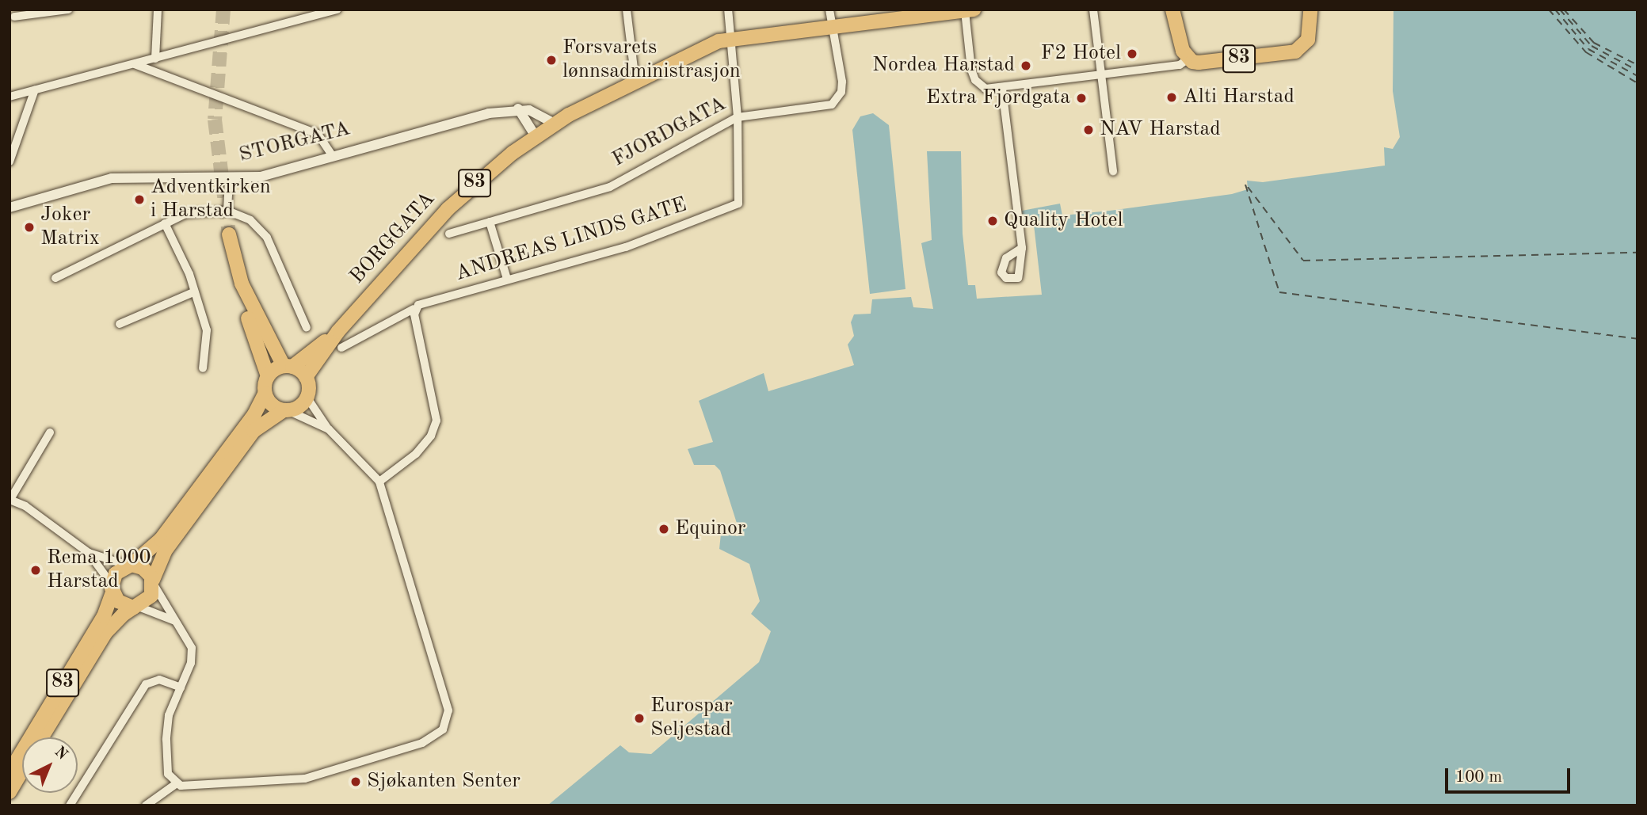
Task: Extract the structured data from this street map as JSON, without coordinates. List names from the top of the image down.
{
  "streets": {
    "highway": ["83", "BORGGATA"],
    "street": ["FJORDGATA", "STORGATA", "ANDREAS LINDS GATE"]
  },
  "crossings": [
    ["83", "FJORDGATA"],
    ["83", "BORGGATA"],
    ["FJORDGATA", "ANDREAS LINDS GATE"]
  ],
  "places": [
    "F2 Hotel",
    "Forsvarets lønnsadministrasjon",
    "Nordea Harstad",
    "Alti Harstad",
    "Extra Fjordgata",
    "NAV Harstad",
    "Adventkirken i Harstad",
    "Quality Hotel",
    "Joker Matrix",
    "Equinor",
    "Rema 1000 Harstad",
    "Eurospar Seljestad",
    "Sjøkanten Senter"
  ],
  "scale_bar": "100 m",
  "north": "top right"
}
